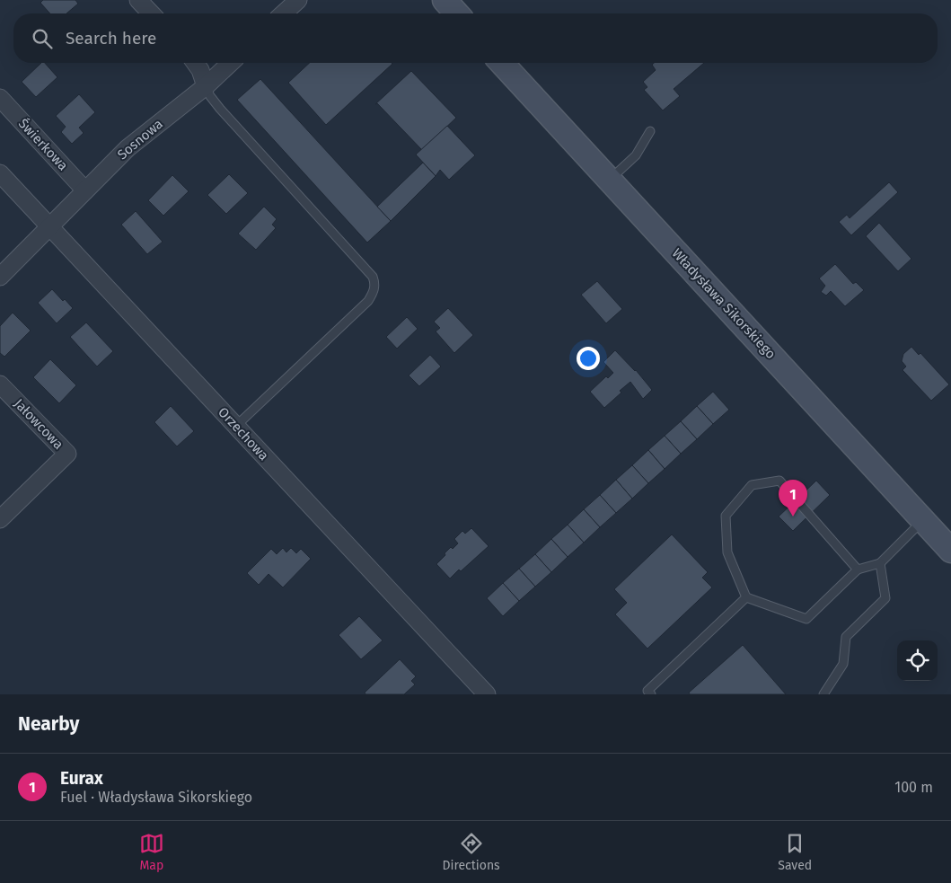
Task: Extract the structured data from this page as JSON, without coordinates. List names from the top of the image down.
{
  "streets": {
    "main road": ["Władysława Sikorskiego"],
    "street": [
      "Sosnowa",
      "Świerkowa",
      "Jałowcowa",
      "Orzechowa"
    ]
  },
  "crossings": [
    ["Sosnowa", "Świerkowa"],
    ["Sosnowa", "Orzechowa"]
  ],
  "page": {
    "search": "Search here",
    "pins": "1",
    "heading": "Nearby",
    "list": [
      {
        "mark": "1",
        "name": "Eurax",
        "note": "Fuel · Władysława Sikorskiego",
        "value": "100 m"
      }
    ],
    "nav": ["Map", "Directions", "Saved"]
  }
}
